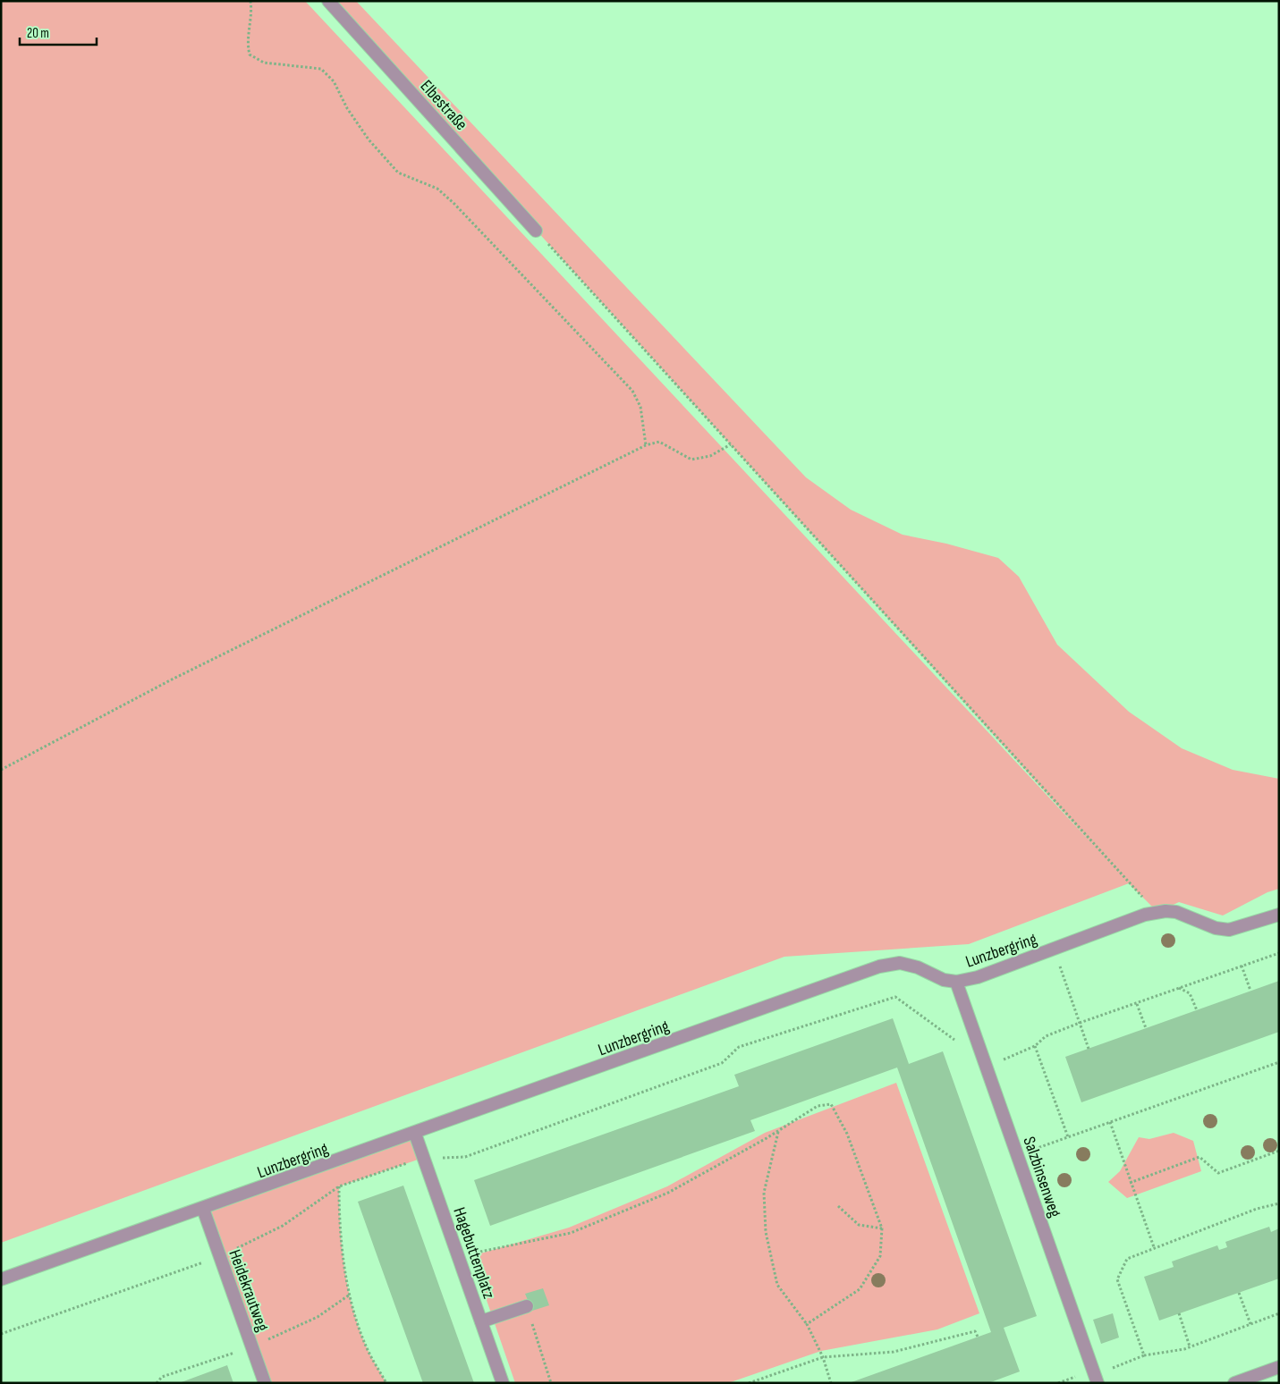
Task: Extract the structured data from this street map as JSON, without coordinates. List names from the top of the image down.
{
  "streets": {
    "street": [
      "Elbestraße",
      "Lunzbergring",
      "Salzbinsenweg",
      "Hagebuttenplatz",
      "Heidekrautweg"
    ]
  },
  "crossings": [
    ["Lunzbergring", "Salzbinsenweg"],
    ["Lunzbergring", "Hagebuttenplatz"],
    ["Lunzbergring", "Heidekrautweg"]
  ],
  "scale_bar": "20 m"
}
